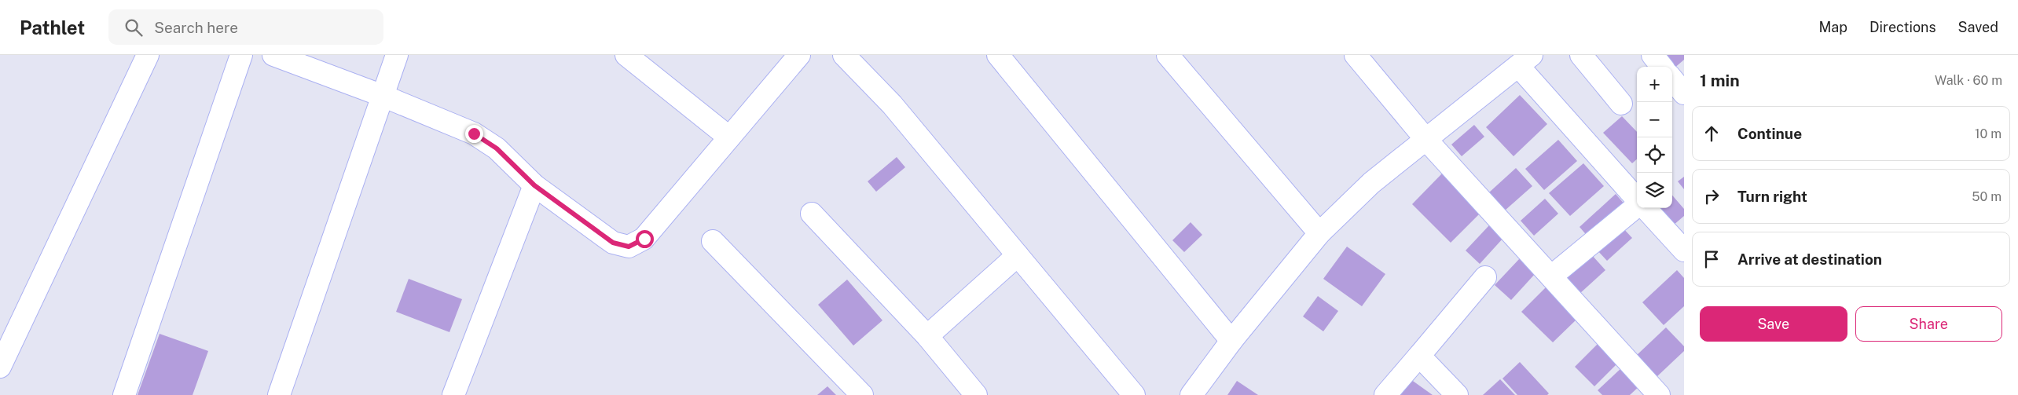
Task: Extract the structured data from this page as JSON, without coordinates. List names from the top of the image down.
{
  "page": {
    "header": "Pathlet",
    "search": "Search here",
    "nav": ["Map", "Directions", "Saved"],
    "heading": ["1 min", "Walk · 60 m"],
    "map_buttons": ["+", "−"],
    "list": [
      ["Continue", "10 m"],
      ["Turn right", "50 m"],
      "Arrive at destination"
    ],
    "buttons": ["Save", "Share"]
  }
}
